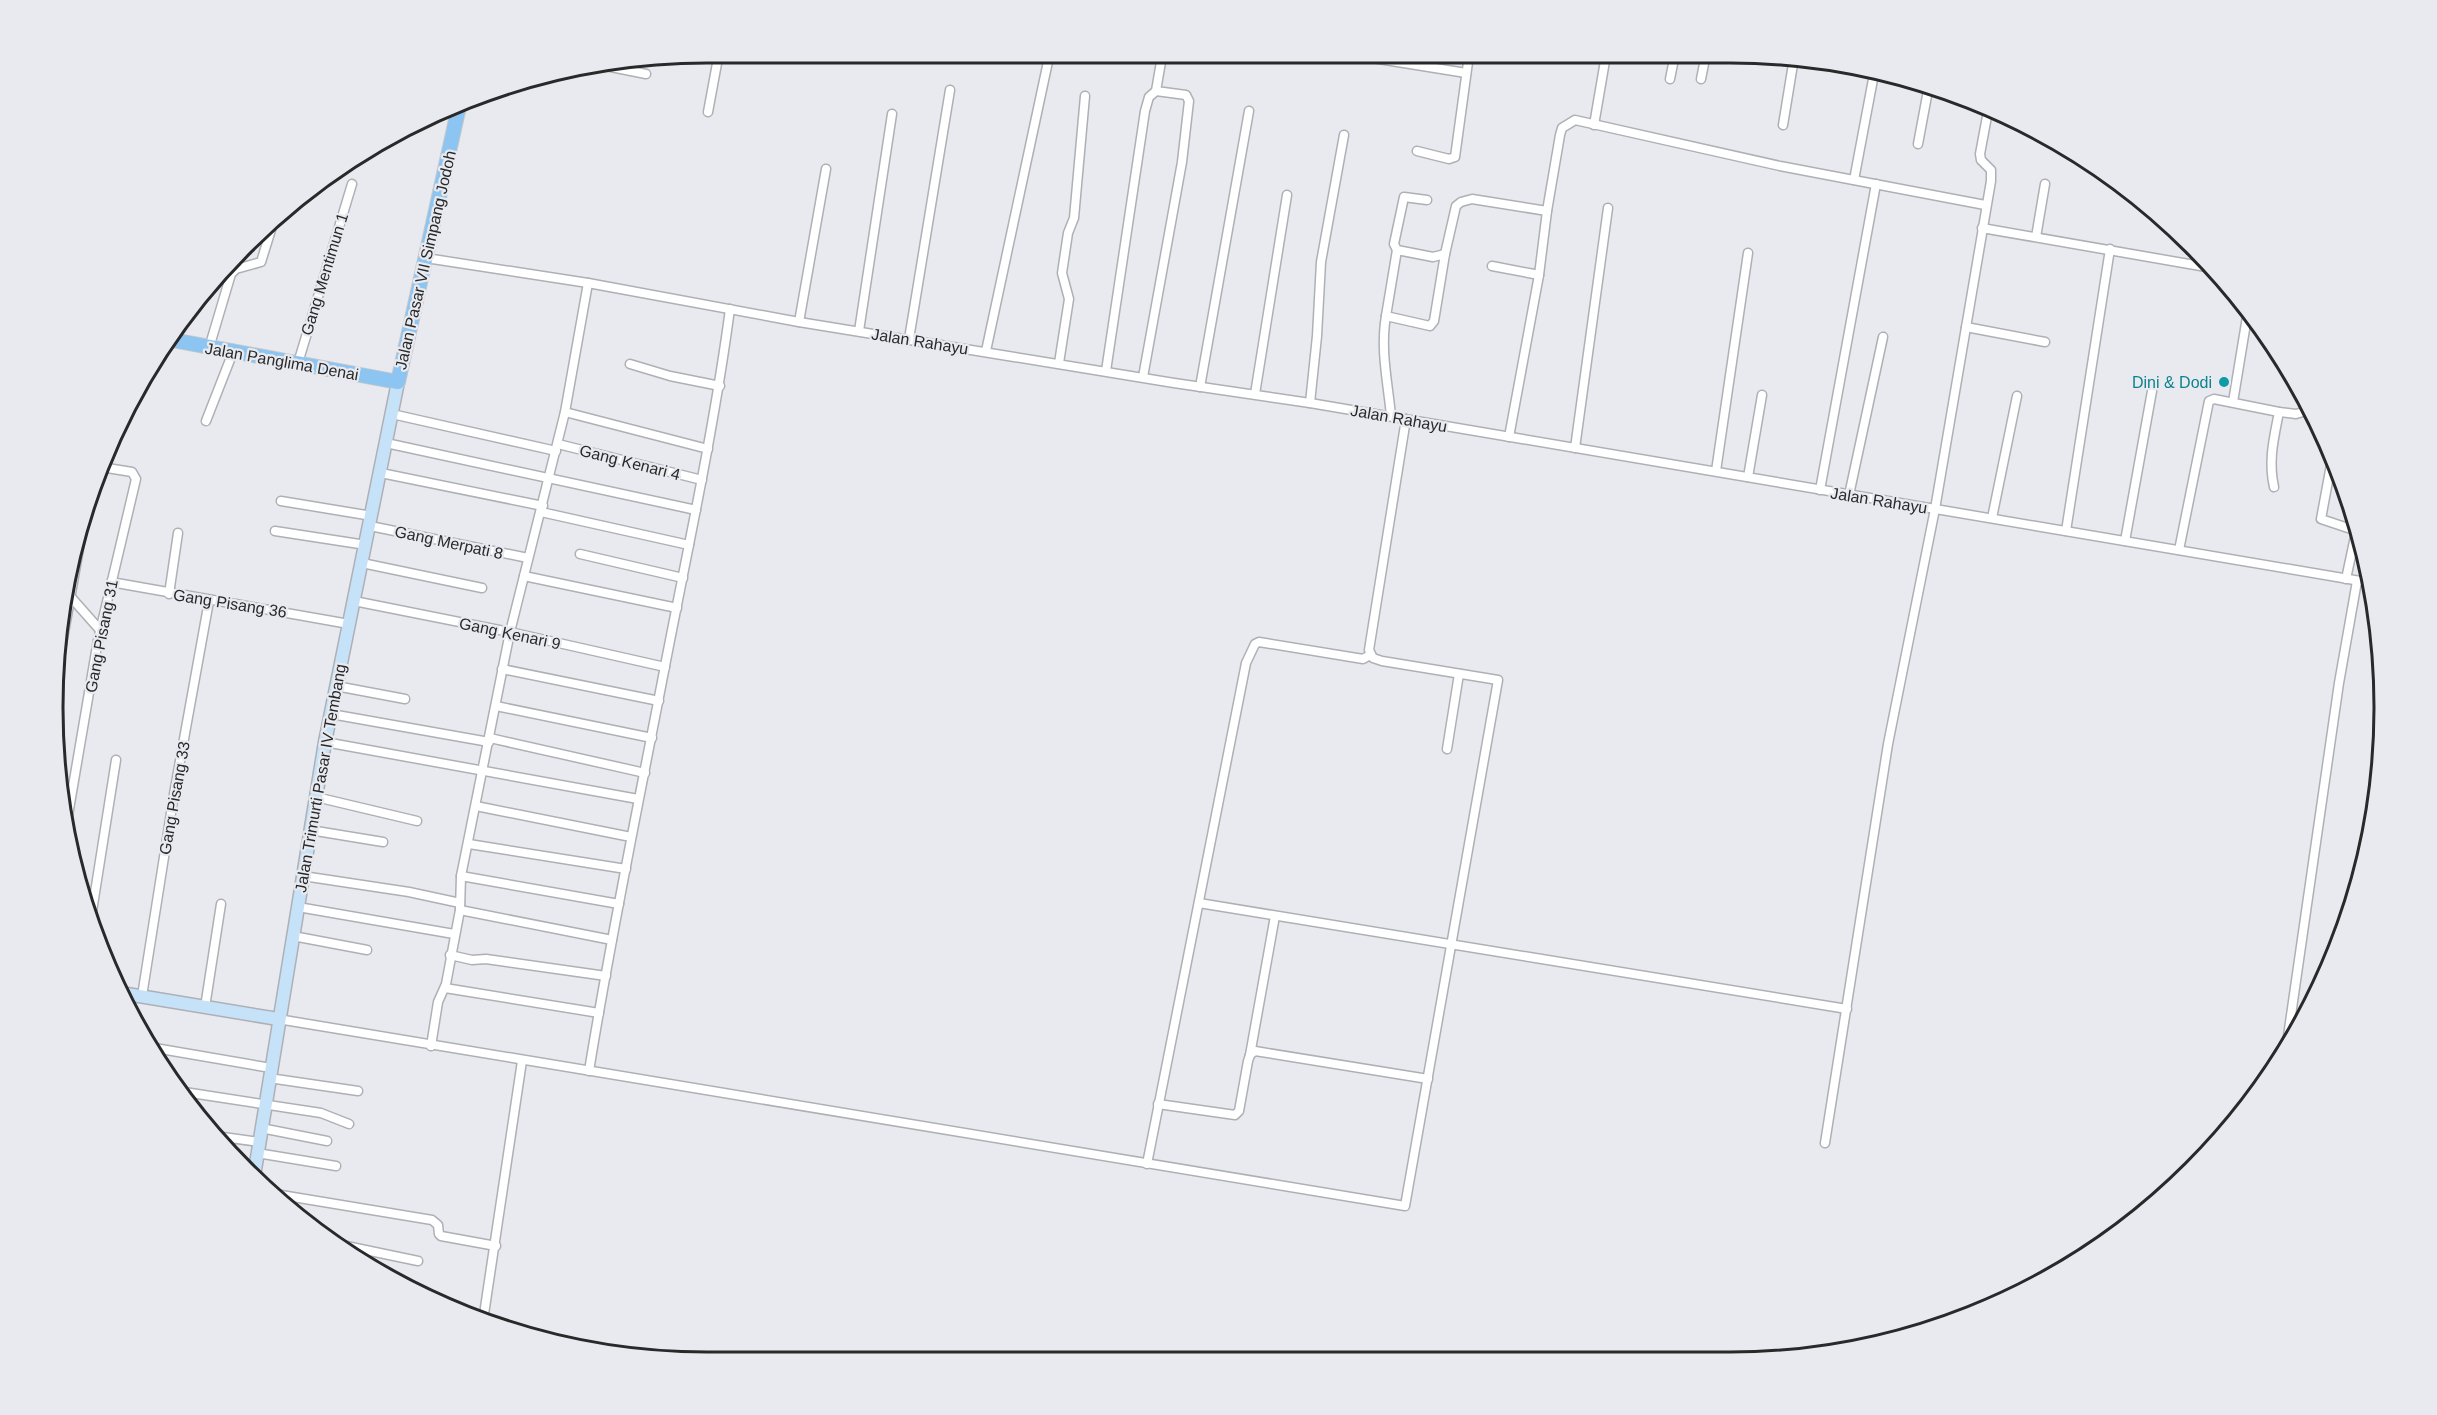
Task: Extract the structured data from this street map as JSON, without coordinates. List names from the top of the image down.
{
  "streets": {
    "main road": ["Jalan Pasar VII Simpang Jodoh", "Jalan Panglima Denai"],
    "street": [
      "Gang Mentimun 1",
      "Jalan Rahayu",
      "Gang Kenari 4",
      "Gang Merpati 8",
      "Gang Pisang 36",
      "Gang Kenari 9",
      "Gang Pisang 31",
      "Jalan Trimurti Pasar IV Tembang",
      "Gang Pisang 33"
    ]
  },
  "crossings": [
    ["Jalan Pasar VII Simpang Jodoh", "Jalan Rahayu"],
    ["Jalan Pasar VII Simpang Jodoh", "Jalan Panglima Denai"],
    ["Jalan Pasar VII Simpang Jodoh", "Jalan Trimurti Pasar IV Tembang"],
    ["Gang Mentimun 1", "Jalan Panglima Denai"],
    ["Jalan Panglima Denai", "Jalan Trimurti Pasar IV Tembang"],
    ["Gang Kenari 4", "Jalan Trimurti Pasar IV Tembang"],
    ["Gang Merpati 8", "Jalan Trimurti Pasar IV Tembang"],
    ["Gang Pisang 36", "Gang Pisang 31"],
    ["Gang Pisang 36", "Jalan Trimurti Pasar IV Tembang"],
    ["Gang Pisang 36", "Gang Pisang 33"],
    ["Gang Kenari 9", "Jalan Trimurti Pasar IV Tembang"]
  ],
  "places": ["Dini & Dodi"]
}
